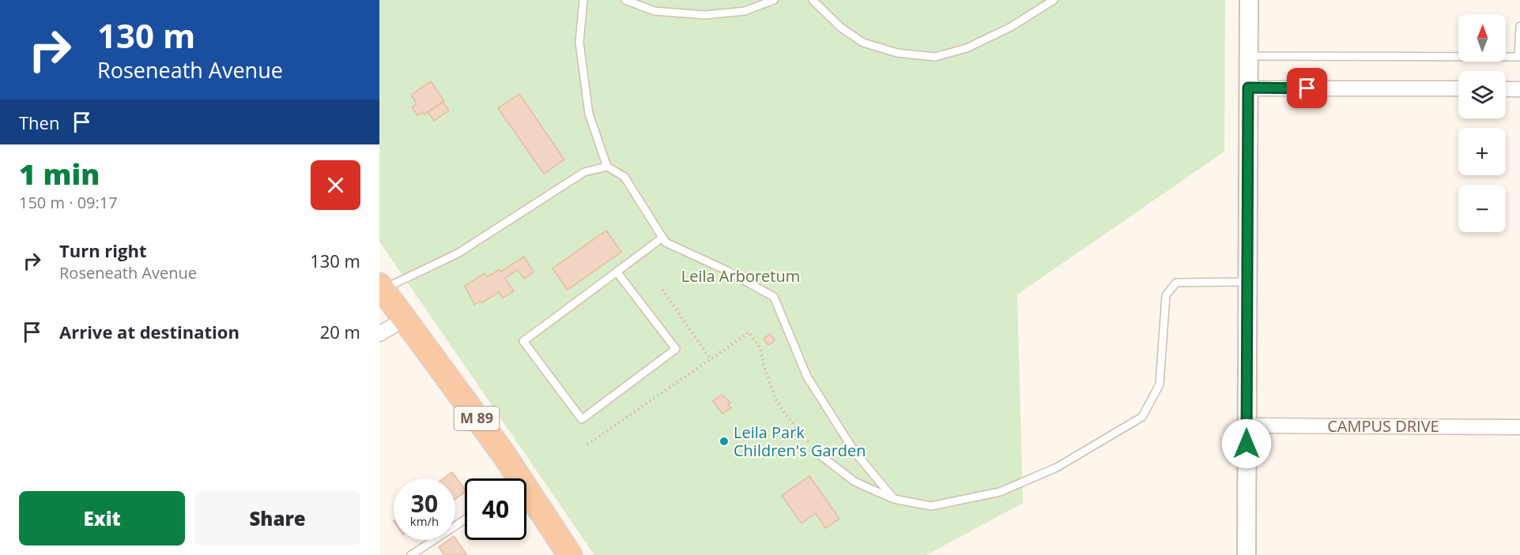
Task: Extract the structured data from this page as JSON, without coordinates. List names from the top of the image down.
{
  "streets": {
    "highway": ["M 89"],
    "street": ["CAMPUS DRIVE"]
  },
  "parks": ["Leila Arboretum"],
  "places": ["Leila Park Children's Garden"],
  "north": "top",
  "page": {
    "turn": ["130 m", "Roseneath Avenue"],
    "map_buttons": ["+", "−"],
    "then": "Then",
    "heading": ["1 min", "150 m · 09:17"],
    "list": [
      {
        "name": "Turn right",
        "note": "Roseneath Avenue",
        "value": "130 m"
      },
      {
        "name": "Arrive at destination",
        "value": "20 m"
      }
    ],
    "speed": "30 km/h",
    "limit": "40",
    "buttons": ["Exit", "Share"]
  }
}
